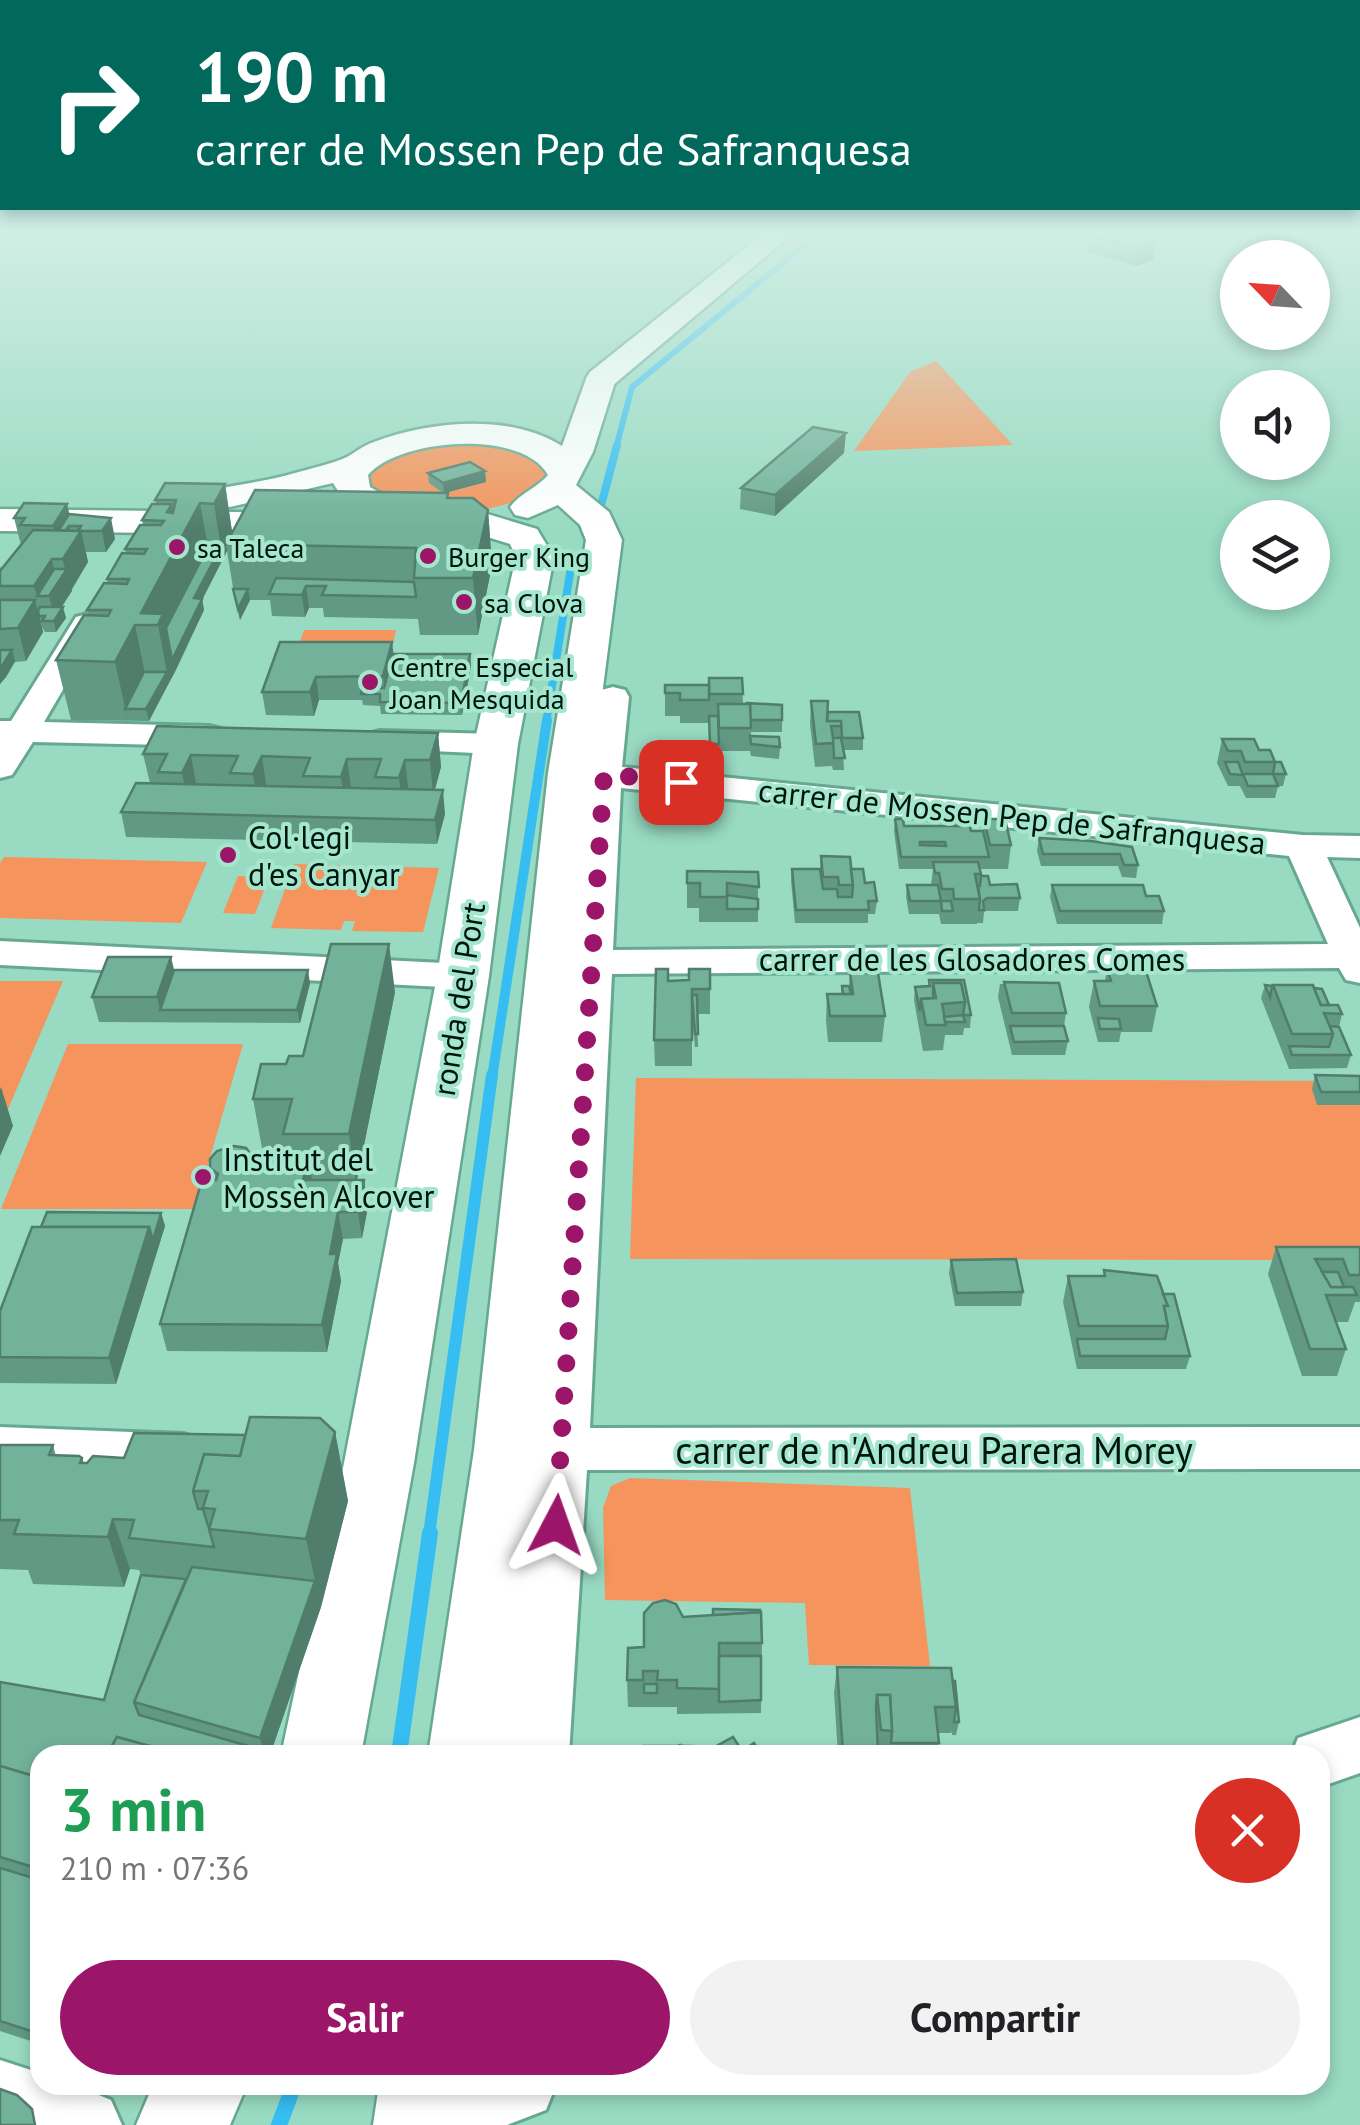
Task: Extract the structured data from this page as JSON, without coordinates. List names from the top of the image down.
{
  "streets": {
    "main road": ["ronda del Port"],
    "street": ["carrer de Mossen Pep de Safranquesa", "carrer de les Glosadores Comes", "carrer de n'Andreu Parera Morey"]
  },
  "places": [
    "sa Taleca",
    "Burger King",
    "sa Clova",
    "Centre Especial Joan Mesquida",
    "Col·legi d'es Canyar",
    "Institut del Mossèn Alcover"
  ],
  "north": "top left",
  "page": {
    "turn": ["190 m", "carrer de Mossen Pep de Safranquesa"],
    "heading": ["3 min", "210 m · 07:36"],
    "buttons": ["Salir", "Compartir"]
  }
}
